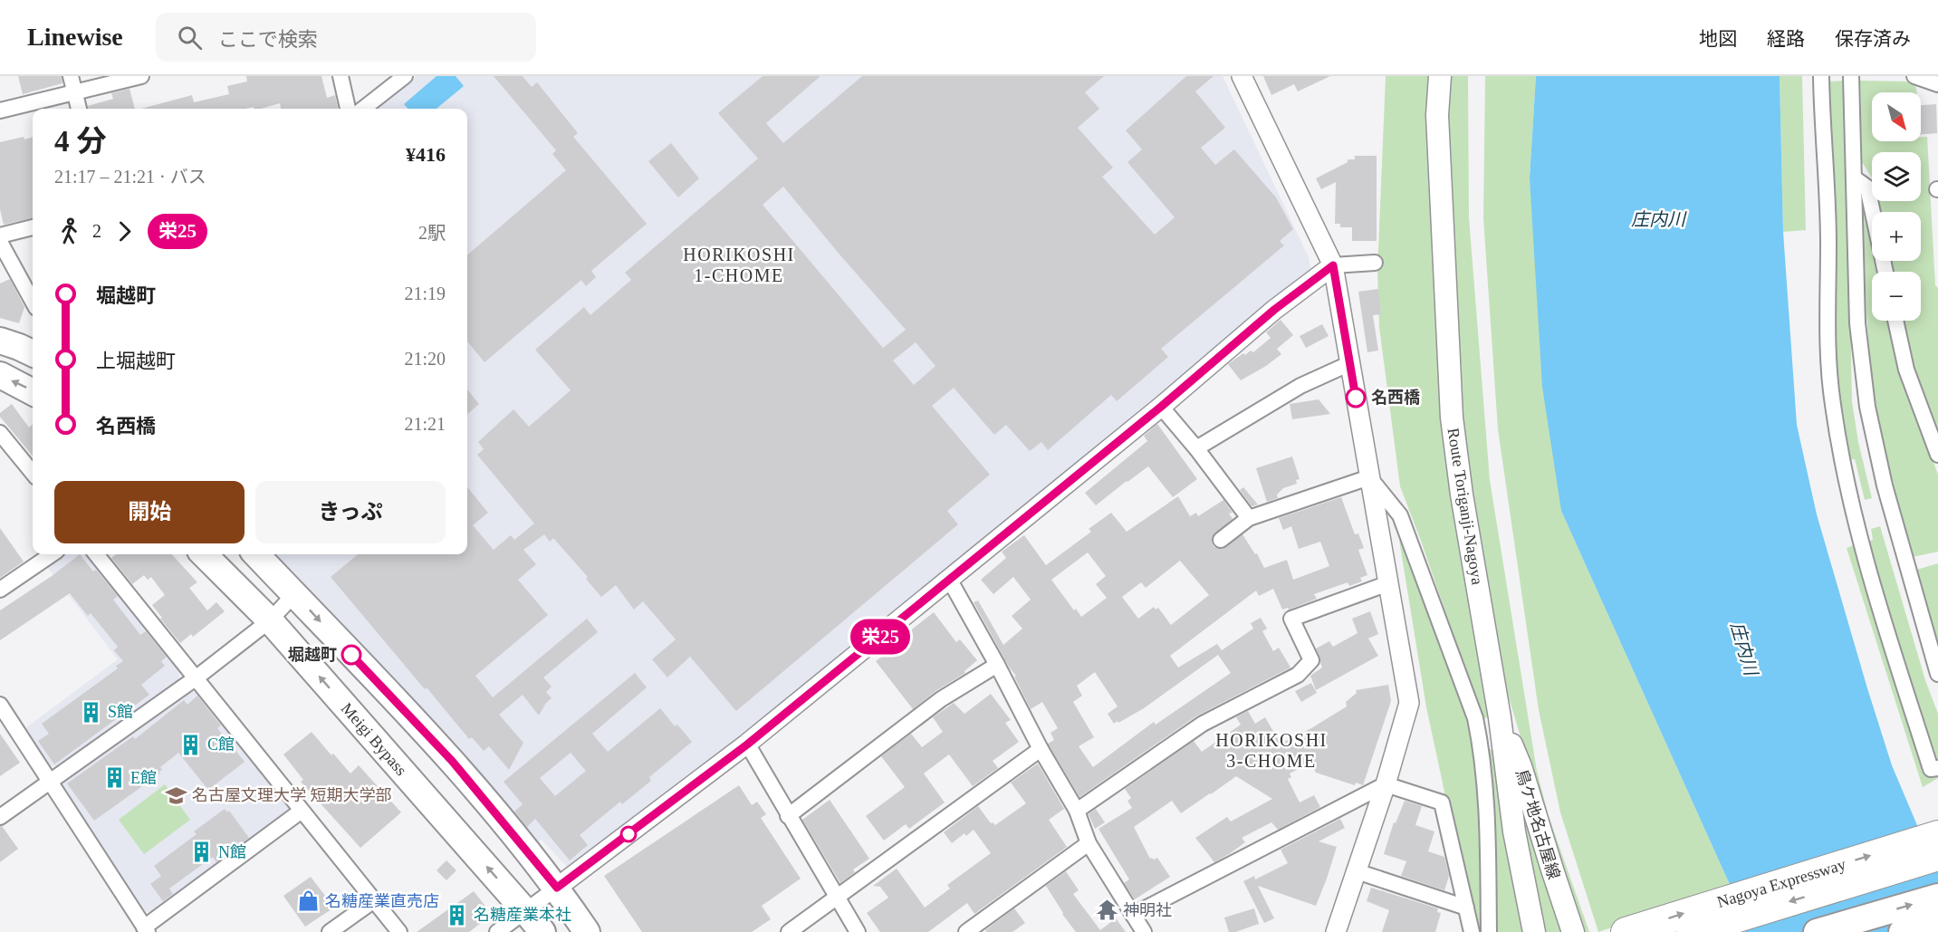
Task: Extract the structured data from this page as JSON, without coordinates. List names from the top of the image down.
{
  "streets": {
    "highway": ["Meigi Bypass", "Nagoya Expressway"],
    "main road": ["Route Toriganji-Nagoya", "鳥ケ地名古屋線"]
  },
  "crossings": [
    ["Route Toriganji-Nagoya", "鳥ケ地名古屋線"]
  ],
  "districts": ["HORIKOSHI 1-CHOME", "HORIKOSHI 3-CHOME"],
  "water": ["庄内川"],
  "places": {
    "other": ["名西橋", "堀越町"],
    "building": [
      "S館",
      "C館",
      "E館",
      "N館",
      "名糖産業本社"
    ],
    "school or university": ["名古屋文理大学 短期大学部"],
    "shop": ["名糖産業直売店"],
    "temple": ["神明社"]
  },
  "lines": ["bus line 栄25"],
  "north": "bottom right",
  "page": {
    "header": "Linewise",
    "search": "ここで検索",
    "nav": ["地図", "経路", "保存済み"],
    "on_map": "栄25",
    "map_buttons": ["+", "−"],
    "heading": ["4 分", "21:17 – 21:21 · バス", "¥416"],
    "legs": ["2", "栄25", "2駅"],
    "list": [
      {
        "name": "堀越町",
        "value": "21:19"
      },
      {
        "name": "上堀越町",
        "value": "21:20"
      },
      {
        "name": "名西橋",
        "value": "21:21"
      }
    ],
    "buttons": ["開始", "きっぷ"]
  }
}
